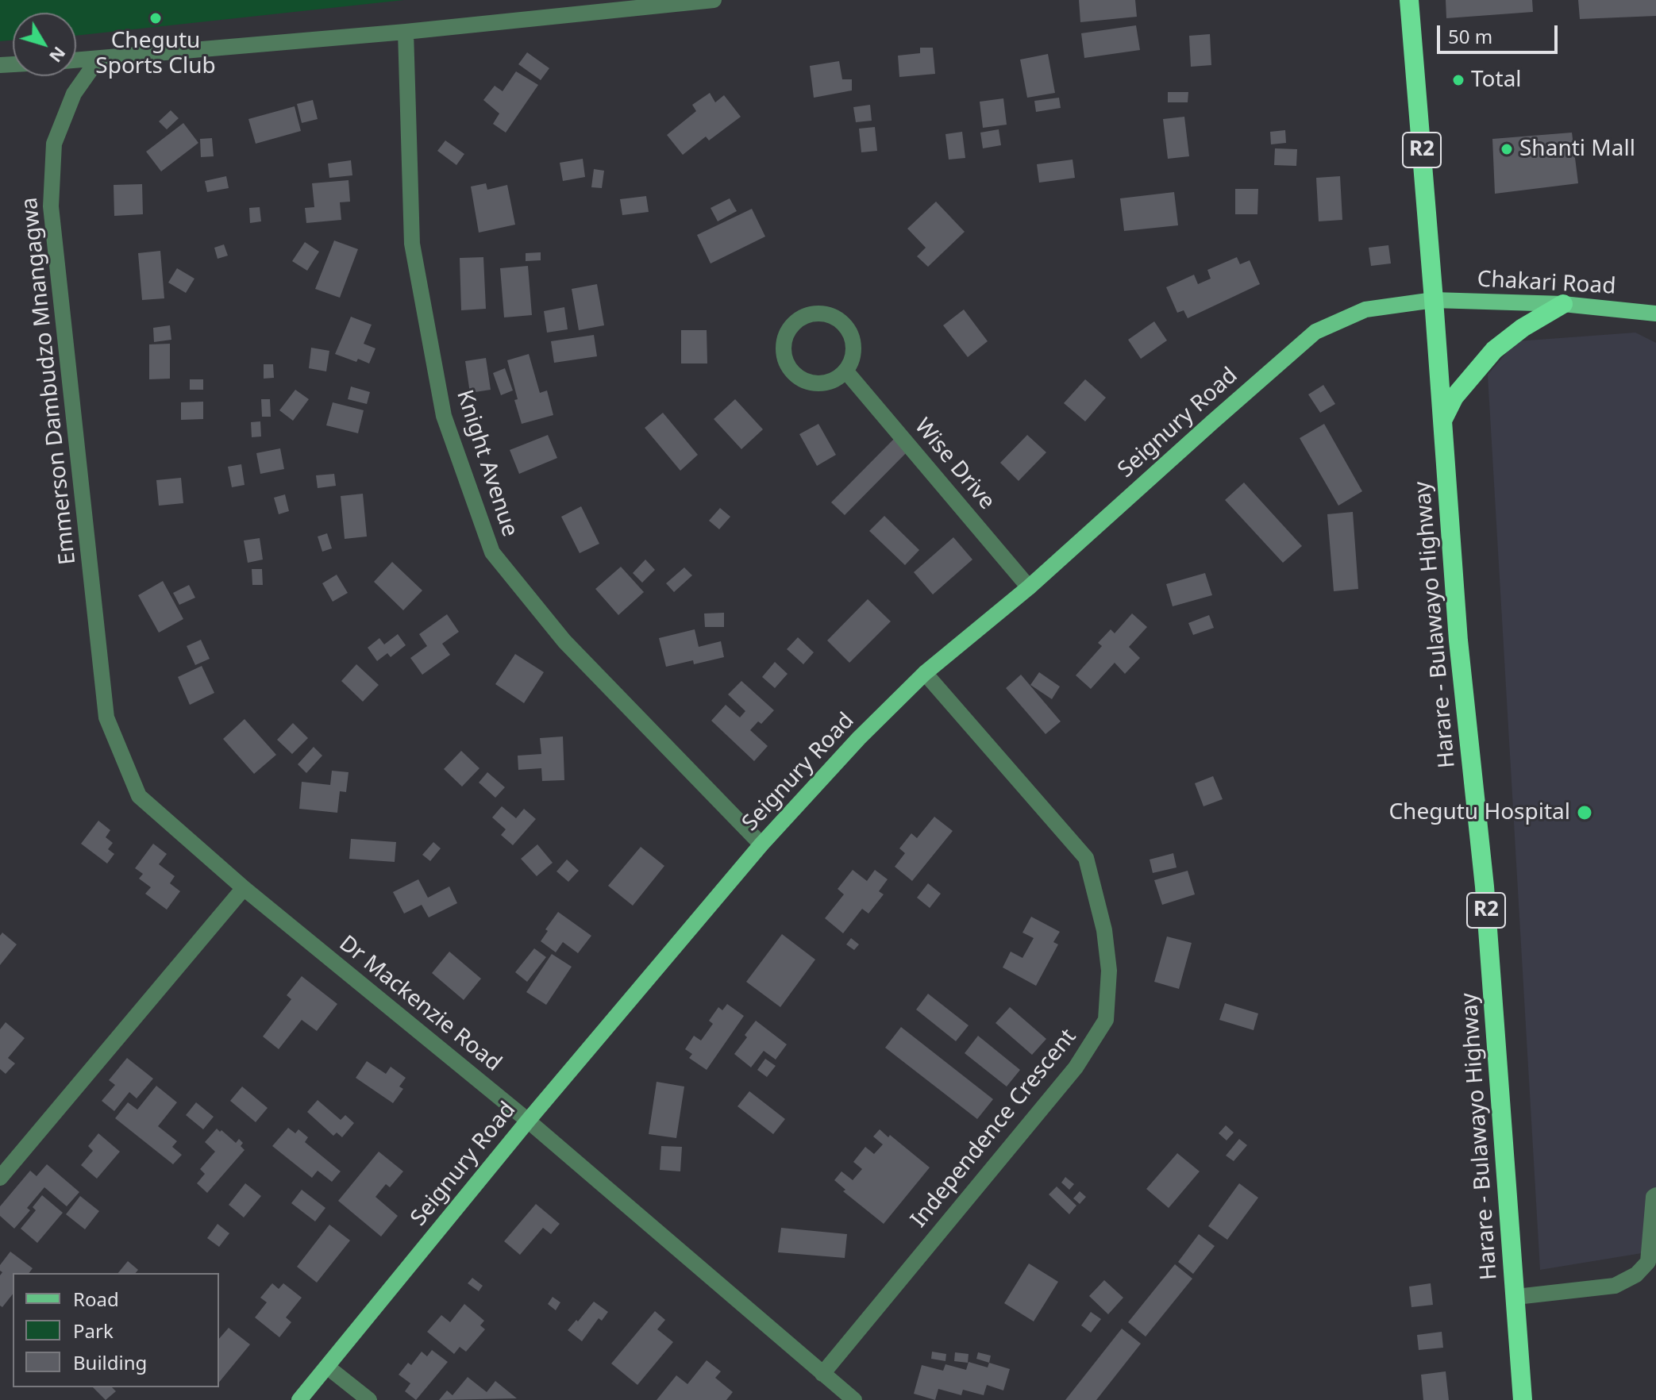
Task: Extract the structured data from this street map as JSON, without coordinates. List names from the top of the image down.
{
  "streets": {
    "highway": ["R2", "Harare - Bulawayo Highway"],
    "main road": ["Chakari Road", "Seignury Road"],
    "street": [
      "Emmerson Dambudzo Mnangagwa",
      "Knight Avenue",
      "Wise Drive",
      "Dr Mackenzie Road",
      "Independence Crescent"
    ]
  },
  "crossings": [
    ["R2", "Chakari Road"],
    ["R2", "Seignury Road"],
    ["R2", "Harare - Bulawayo Highway"],
    ["Chakari Road", "Seignury Road"],
    ["Chakari Road", "Harare - Bulawayo Highway"],
    ["Emmerson Dambudzo Mnangagwa", "Dr Mackenzie Road"],
    ["Seignury Road", "Knight Avenue"],
    ["Seignury Road", "Wise Drive"],
    ["Seignury Road", "Harare - Bulawayo Highway"],
    ["Seignury Road", "Dr Mackenzie Road"],
    ["Seignury Road", "Independence Crescent"],
    ["Dr Mackenzie Road", "Independence Crescent"]
  ],
  "places": [
    "Chegutu Sports Club",
    "Total",
    "Shanti Mall",
    "Chegutu Hospital"
  ],
  "legend": ["Road", "Park", "Building"],
  "scale_bar": "50 m",
  "north": "bottom right"
}
